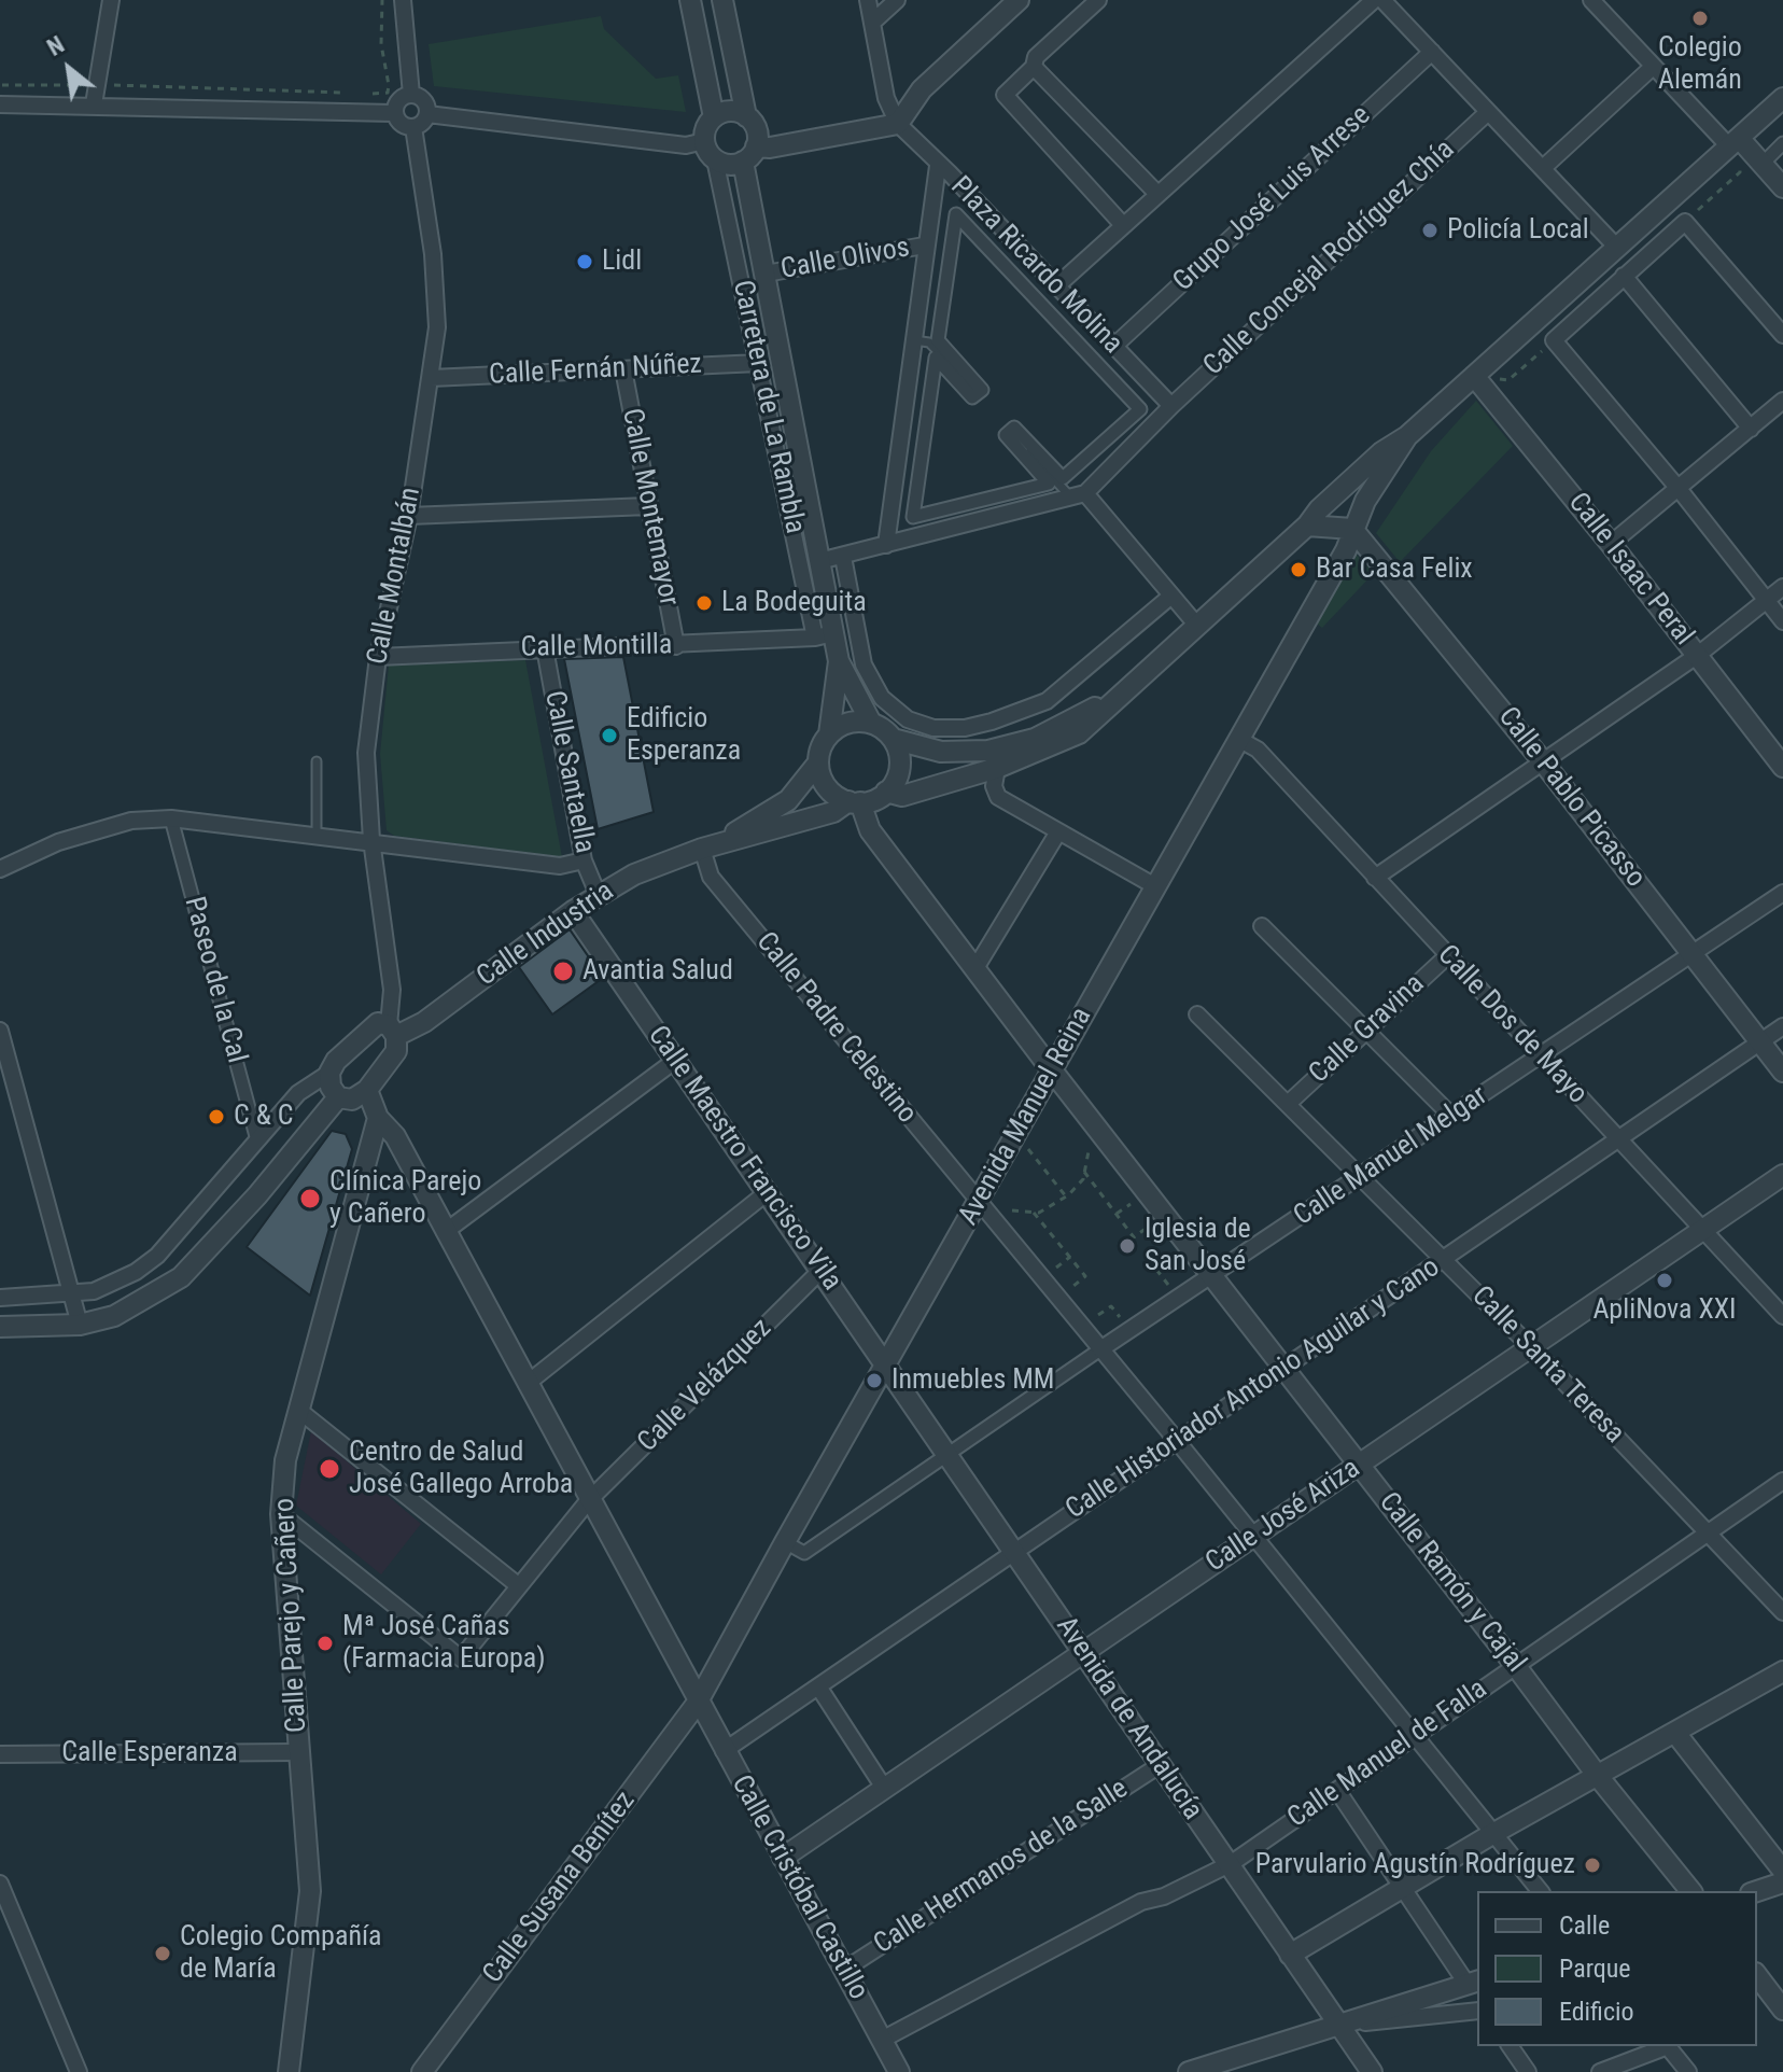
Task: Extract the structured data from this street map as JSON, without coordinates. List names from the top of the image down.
{
  "streets": {
    "street": [
      "Grupo José Luis Arrese",
      "Calle Concejal Rodríguez Chía",
      "Calle Olivos",
      "Plaza Ricardo Molina",
      "Calle Fernán Núñez",
      "Carretera de La Rambla",
      "Calle Montemayor",
      "Calle Isaac Peral",
      "Calle Montalbán",
      "Calle Montilla",
      "Calle Santaella",
      "Calle Pablo Picasso",
      "Calle Industria",
      "Paseo de la Cal",
      "Calle Dos de Mayo",
      "Calle Padre Celestino",
      "Calle Gravina",
      "Avenida Manuel Reina",
      "Calle Manuel Melgar",
      "Calle Maestro Francisco Vila",
      "Calle Santa Teresa",
      "Calle Velázquez",
      "Calle Historiador Antonio Aguilar y Cano",
      "Calle José Ariza",
      "Calle Ramón y Cajal",
      "Calle Parejo y Cañero",
      "Avenida de Andalucía",
      "Calle Esperanza",
      "Calle Manuel de Falla",
      "Calle Hermanos de la Salle",
      "Calle Susana Benítez",
      "Calle Cristóbal Castillo"
    ]
  },
  "crossings": [
    ["Grupo José Luis Arrese", "Plaza Ricardo Molina"],
    ["Calle Concejal Rodríguez Chía", "Plaza Ricardo Molina"],
    ["Calle Olivos", "Plaza Ricardo Molina"],
    ["Calle Olivos", "Carretera de La Rambla"],
    ["Calle Fernán Núñez", "Carretera de La Rambla"],
    ["Calle Fernán Núñez", "Calle Montemayor"],
    ["Calle Fernán Núñez", "Calle Montalbán"],
    ["Carretera de La Rambla", "Calle Montilla"],
    ["Carretera de La Rambla", "Calle Industria"],
    ["Carretera de La Rambla", "Calle Ramón y Cajal"],
    ["Calle Montemayor", "Calle Montilla"],
    ["Calle Montalbán", "Calle Montilla"],
    ["Calle Montalbán", "Calle Industria"],
    ["Calle Montilla", "Calle Santaella"],
    ["Calle Santaella", "Calle Industria"],
    ["Calle Pablo Picasso", "Avenida Manuel Reina"],
    ["Calle Pablo Picasso", "Calle Manuel Melgar"],
    ["Calle Pablo Picasso", "Calle Historiador Antonio Aguilar y Cano"],
    ["Calle Industria", "Calle Padre Celestino"],
    ["Calle Industria", "Calle Maestro Francisco Vila"],
    ["Calle Industria", "Calle Ramón y Cajal"],
    ["Calle Dos de Mayo", "Calle Gravina"],
    ["Calle Dos de Mayo", "Avenida Manuel Reina"],
    ["Calle Dos de Mayo", "Calle Manuel Melgar"],
    ["Calle Dos de Mayo", "Calle Historiador Antonio Aguilar y Cano"],
    ["Calle Dos de Mayo", "Calle José Ariza"],
    ["Calle Padre Celestino", "Avenida Manuel Reina"],
    ["Calle Padre Celestino", "Calle Manuel Melgar"],
    ["Calle Padre Celestino", "Calle Historiador Antonio Aguilar y Cano"],
    ["Calle Padre Celestino", "Calle José Ariza"],
    ["Calle Padre Celestino", "Calle Manuel de Falla"],
    ["Calle Gravina", "Calle Santa Teresa"],
    ["Avenida Manuel Reina", "Calle Manuel Melgar"],
    ["Avenida Manuel Reina", "Calle Maestro Francisco Vila"],
    ["Avenida Manuel Reina", "Calle Ramón y Cajal"],
    ["Avenida Manuel Reina", "Avenida de Andalucía"],
    ["Avenida Manuel Reina", "Calle Susana Benítez"],
    ["Avenida Manuel Reina", "Calle Cristóbal Castillo"],
    ["Calle Manuel Melgar", "Calle Santa Teresa"],
    ["Calle Manuel Melgar", "Calle Ramón y Cajal"],
    ["Calle Manuel Melgar", "Avenida de Andalucía"],
    ["Calle Maestro Francisco Vila", "Calle Velázquez"],
    ["Calle Maestro Francisco Vila", "Avenida de Andalucía"],
    ["Calle Santa Teresa", "Calle Historiador Antonio Aguilar y Cano"],
    ["Calle Santa Teresa", "Calle José Ariza"],
    ["Calle Santa Teresa", "Calle Manuel de Falla"],
    ["Calle Velázquez", "Calle Parejo y Cañero"],
    ["Calle Velázquez", "Calle Cristóbal Castillo"],
    ["Calle Historiador Antonio Aguilar y Cano", "Calle Ramón y Cajal"],
    ["Calle Historiador Antonio Aguilar y Cano", "Avenida de Andalucía"],
    ["Calle Historiador Antonio Aguilar y Cano", "Calle Cristóbal Castillo"],
    ["Calle José Ariza", "Calle Ramón y Cajal"],
    ["Calle José Ariza", "Avenida de Andalucía"],
    ["Calle José Ariza", "Calle Cristóbal Castillo"],
    ["Calle Ramón y Cajal", "Calle Manuel de Falla"],
    ["Calle Parejo y Cañero", "Calle Esperanza"],
    ["Calle Parejo y Cañero", "Calle Cristóbal Castillo"],
    ["Avenida de Andalucía", "Calle Manuel de Falla"],
    ["Avenida de Andalucía", "Calle Hermanos de la Salle"],
    ["Calle Manuel de Falla", "Calle Cristóbal Castillo"],
    ["Calle Hermanos de la Salle", "Calle Cristóbal Castillo"],
    ["Calle Susana Benítez", "Calle Cristóbal Castillo"]
  ],
  "places": [
    "Colegio Alemán",
    "Policía Local",
    "Lidl",
    "Bar Casa Felix",
    "La Bodeguita",
    "Edificio Esperanza",
    "Avantia Salud",
    "C & C",
    "Clínica Parejo y Cañero",
    "Iglesia de San José",
    "ApliNova XXI",
    "Inmuebles MM",
    "Centro de Salud José Gallego Arroba",
    "Mª José Cañas (Farmacia Europa)",
    "Parvulario Agustín Rodríguez",
    "Colegio Compañía de María"
  ],
  "legend": ["Calle", "Parque", "Edificio"],
  "north": "top left"
}
